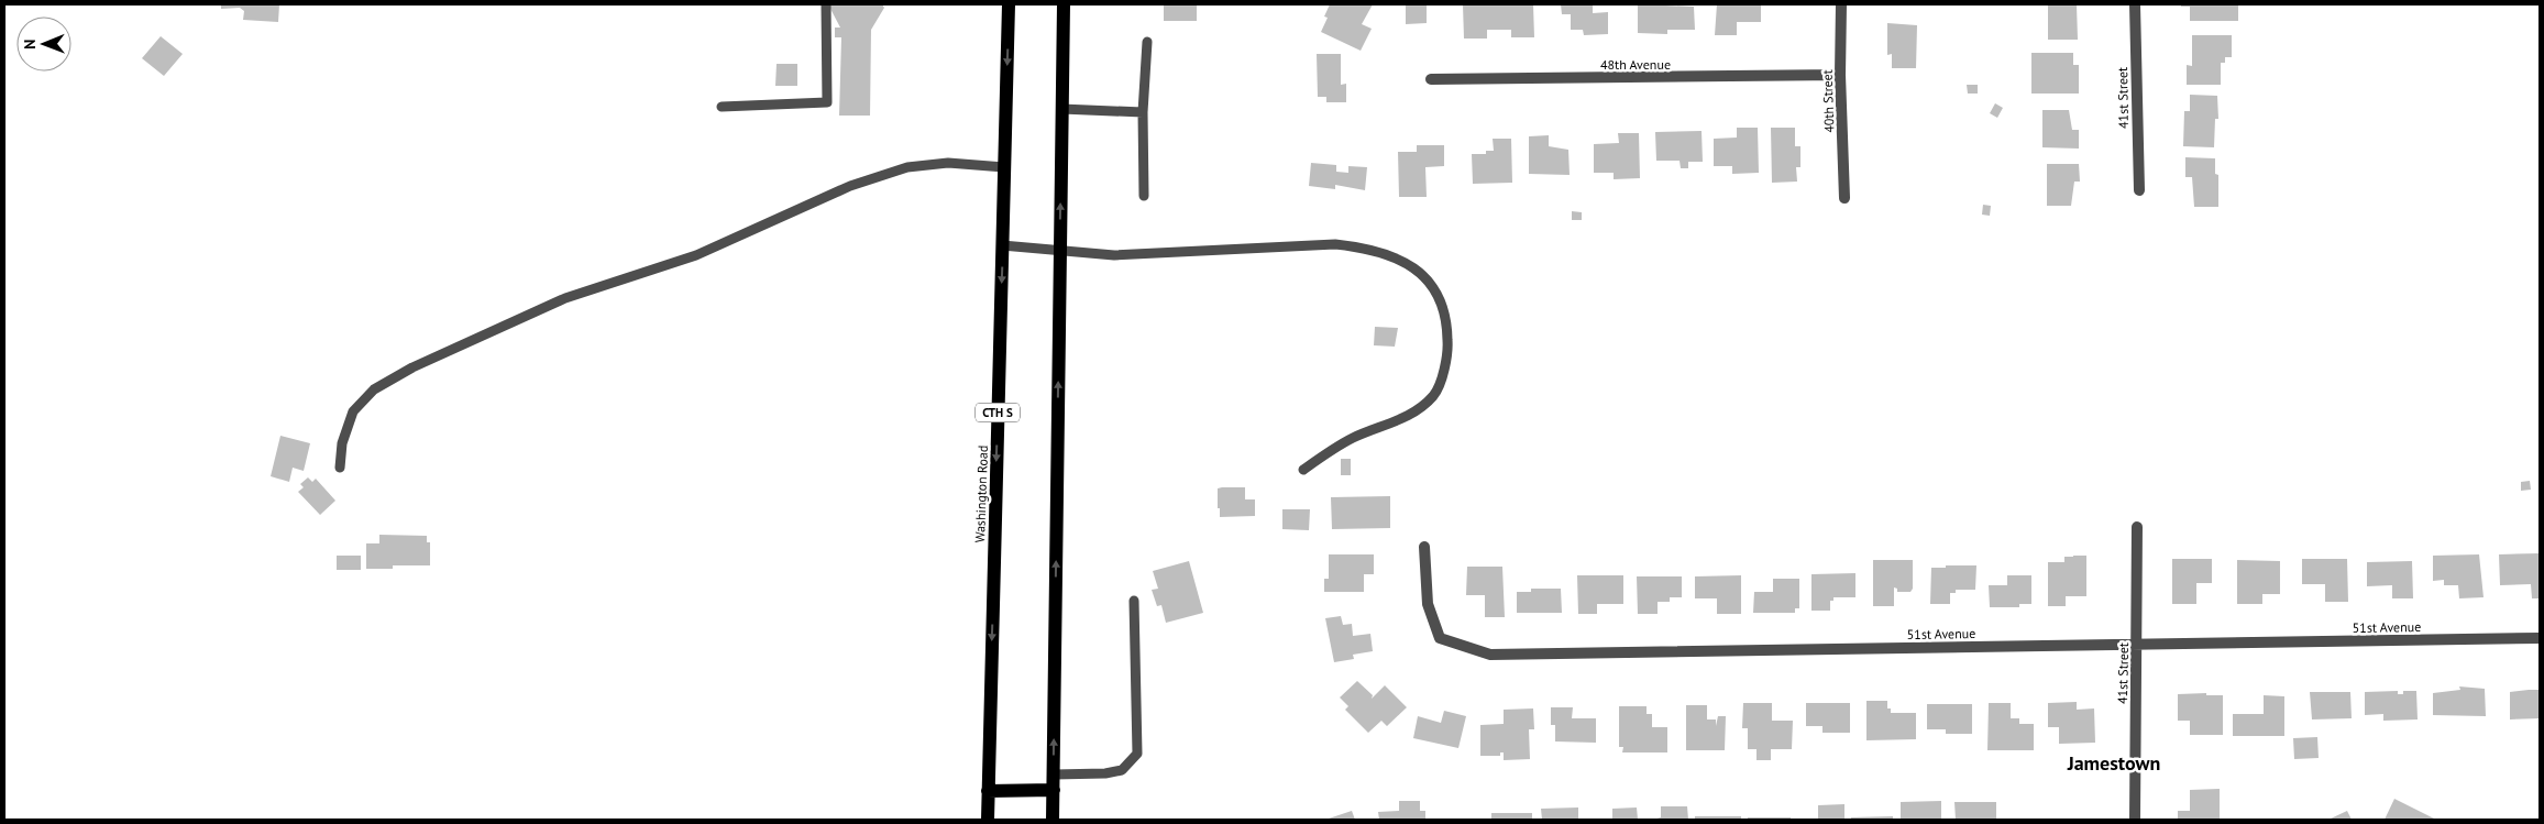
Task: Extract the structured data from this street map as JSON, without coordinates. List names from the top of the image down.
{
  "streets": {
    "main road": ["CTH S", "Washington Road"],
    "street": [
      "48th Avenue",
      "41st Street",
      "40th Street",
      "51st Avenue"
    ]
  },
  "crossings": [
    ["48th Avenue", "40th Street"],
    ["41st Street", "51st Avenue"]
  ],
  "districts": ["Jamestown"],
  "north": "left"
}
